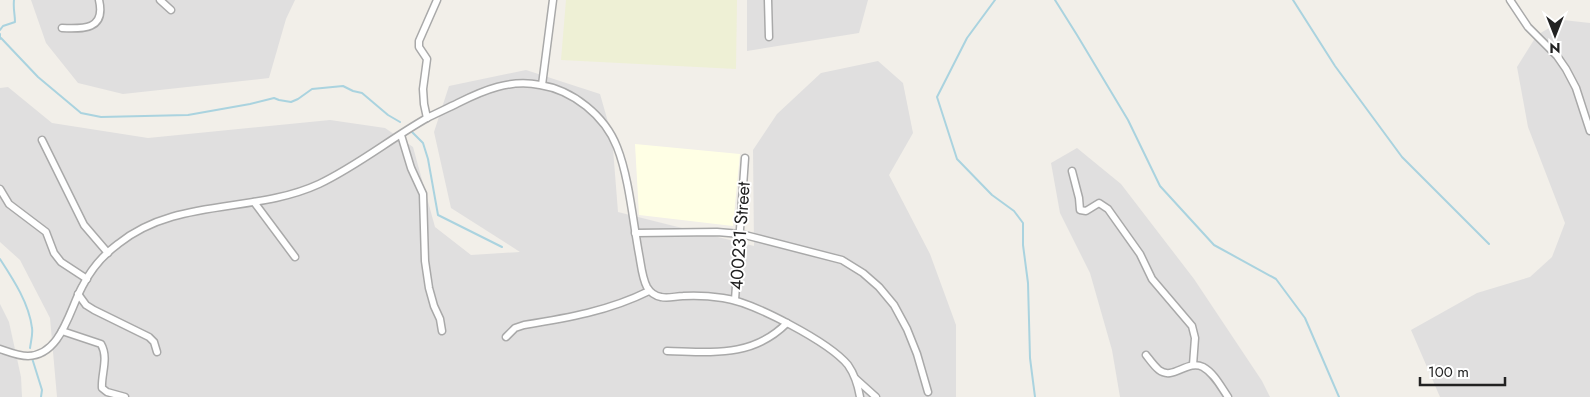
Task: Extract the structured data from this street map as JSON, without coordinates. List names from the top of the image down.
{
  "streets": {
    "street": ["400231 Street"]
  },
  "scale_bar": "100 m",
  "north": "bottom"
}
